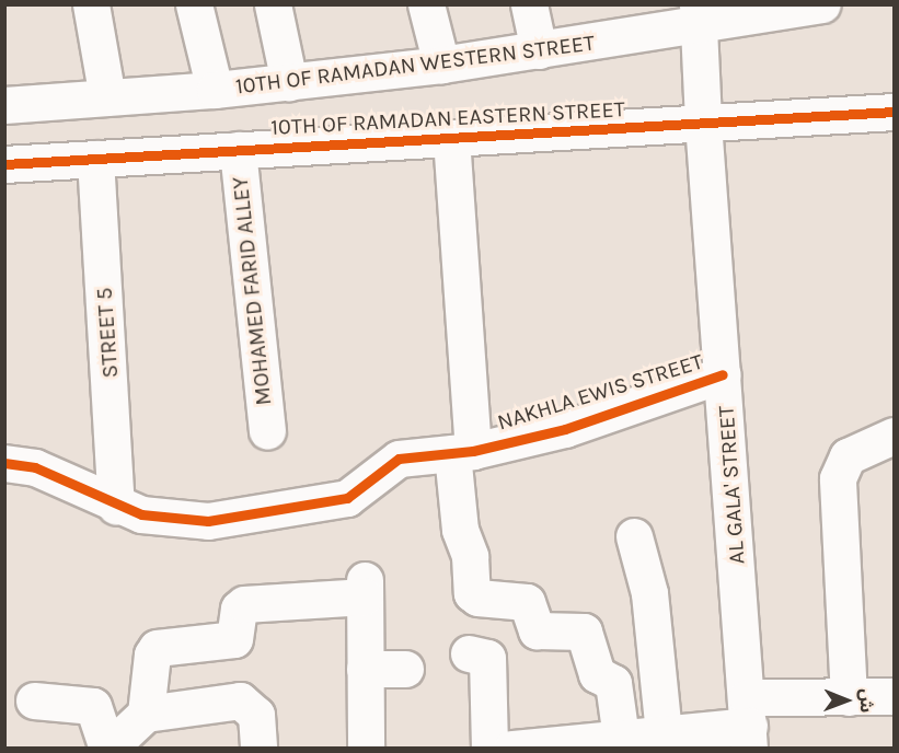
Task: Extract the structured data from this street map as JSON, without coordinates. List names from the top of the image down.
{
  "streets": {
    "street": [
      "10TH OF RAMADAN WESTERN STREET",
      "10TH OF RAMADAN EASTERN STREET",
      "MOHAMED FARID ALLEY",
      "STREET 5",
      "NAKHLA EWIS STREET",
      "AL GALA' STREET"
    ]
  },
  "crossings": [
    ["10TH OF RAMADAN WESTERN STREET", "AL GALA' STREET"],
    ["10TH OF RAMADAN EASTERN STREET", "MOHAMED FARID ALLEY"],
    ["10TH OF RAMADAN EASTERN STREET", "STREET 5"],
    ["10TH OF RAMADAN EASTERN STREET", "AL GALA' STREET"],
    ["STREET 5", "NAKHLA EWIS STREET"],
    ["NAKHLA EWIS STREET", "AL GALA' STREET"]
  ],
  "north": "right"
}
